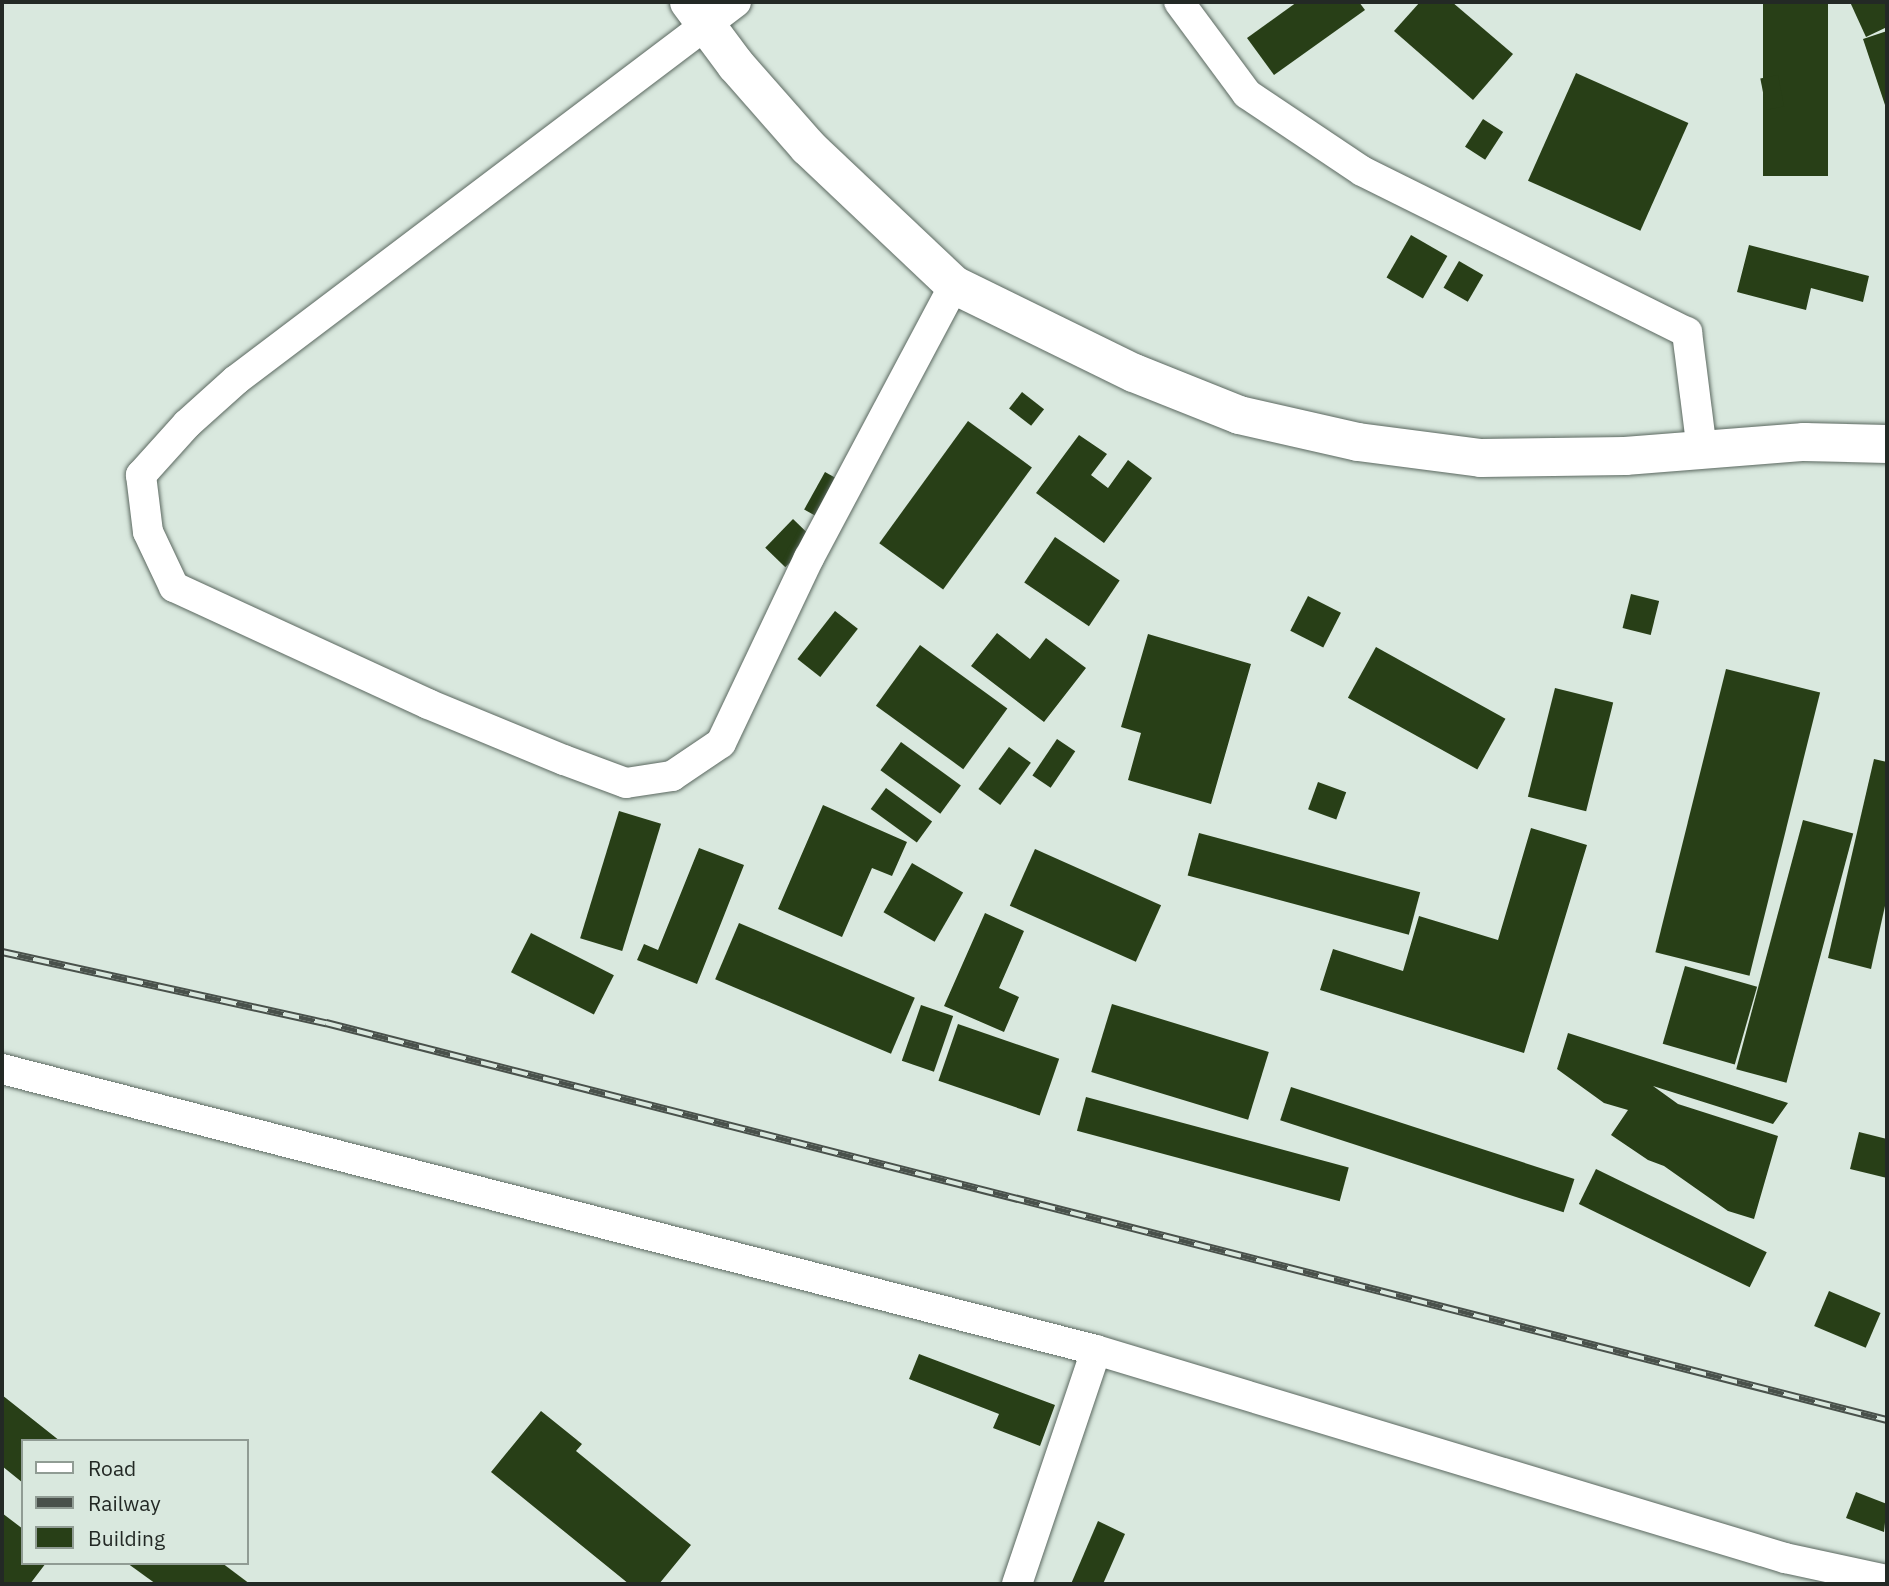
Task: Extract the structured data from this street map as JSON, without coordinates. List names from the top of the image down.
{
  "legend": ["Road", "Railway", "Building"]
}
